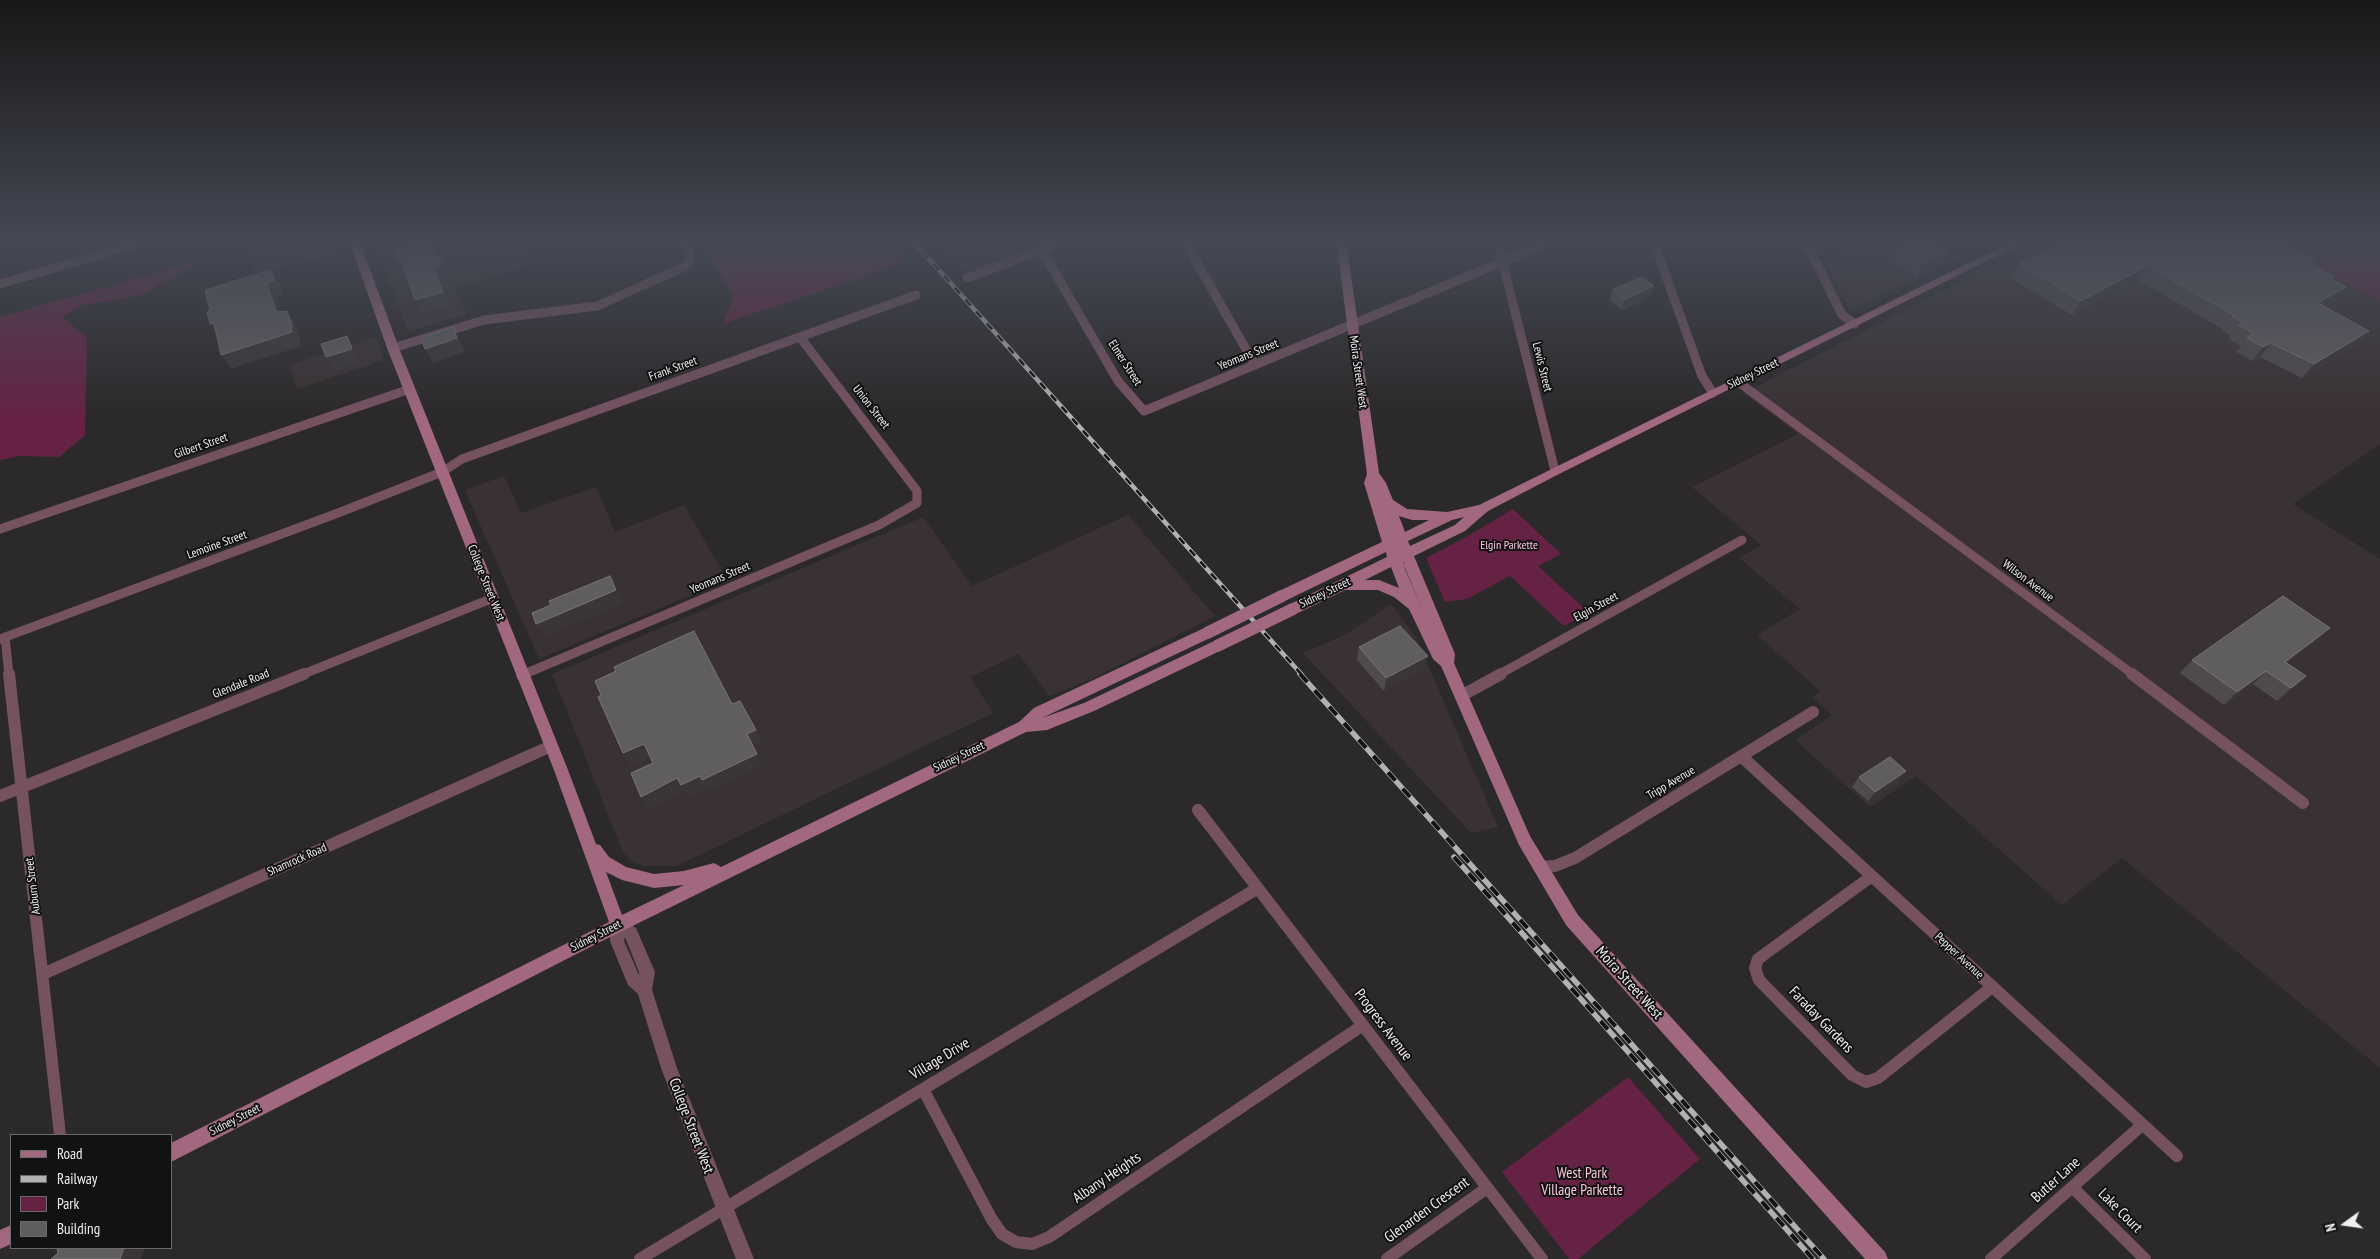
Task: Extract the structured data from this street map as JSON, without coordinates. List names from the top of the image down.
{
  "streets": {
    "main road": ["Moira Street West", "Sidney Street", "College Street West"],
    "street": [
      "Yeomans Street",
      "Elmer Street",
      "Lewis Street",
      "Frank Street",
      "Union Street",
      "Gilbert Street",
      "Lemoine Street",
      "Wilson Avenue",
      "Elgin Street",
      "Glendale Road",
      "Tripp Avenue",
      "Shamrock Road",
      "Auburn Street",
      "Pepper Avenue",
      "Faraday Gardens",
      "Progress Avenue",
      "Village Drive",
      "Albany Heights",
      "Butler Lane",
      "Glenarden Crescent",
      "Lake Court"
    ]
  },
  "crossings": [
    ["Yeomans Street", "Elmer Street"],
    ["Yeomans Street", "Moira Street West"],
    ["Yeomans Street", "Union Street"],
    ["Yeomans Street", "College Street West"],
    ["Lewis Street", "Sidney Street"],
    ["Frank Street", "Union Street"],
    ["Frank Street", "Lemoine Street"],
    ["Frank Street", "College Street West"],
    ["Moira Street West", "Sidney Street"],
    ["Moira Street West", "Elgin Street"],
    ["Moira Street West", "Tripp Avenue"],
    ["Sidney Street", "Wilson Avenue"],
    ["Sidney Street", "College Street West"],
    ["Gilbert Street", "College Street West"],
    ["Lemoine Street", "College Street West"],
    ["Lemoine Street", "Auburn Street"],
    ["College Street West", "Glendale Road"],
    ["College Street West", "Shamrock Road"],
    ["College Street West", "Village Drive"],
    ["Glendale Road", "Auburn Street"],
    ["Tripp Avenue", "Pepper Avenue"],
    ["Shamrock Road", "Auburn Street"],
    ["Pepper Avenue", "Faraday Gardens"],
    ["Pepper Avenue", "Butler Lane"],
    ["Progress Avenue", "Village Drive"],
    ["Progress Avenue", "Albany Heights"],
    ["Progress Avenue", "Glenarden Crescent"],
    ["Village Drive", "Albany Heights"],
    ["Butler Lane", "Lake Court"]
  ],
  "parks": ["Elgin Parkette", "West Park Village Parkette"],
  "legend": [
    "Road",
    "Railway",
    "Park",
    "Building"
  ],
  "north": "left"
}
